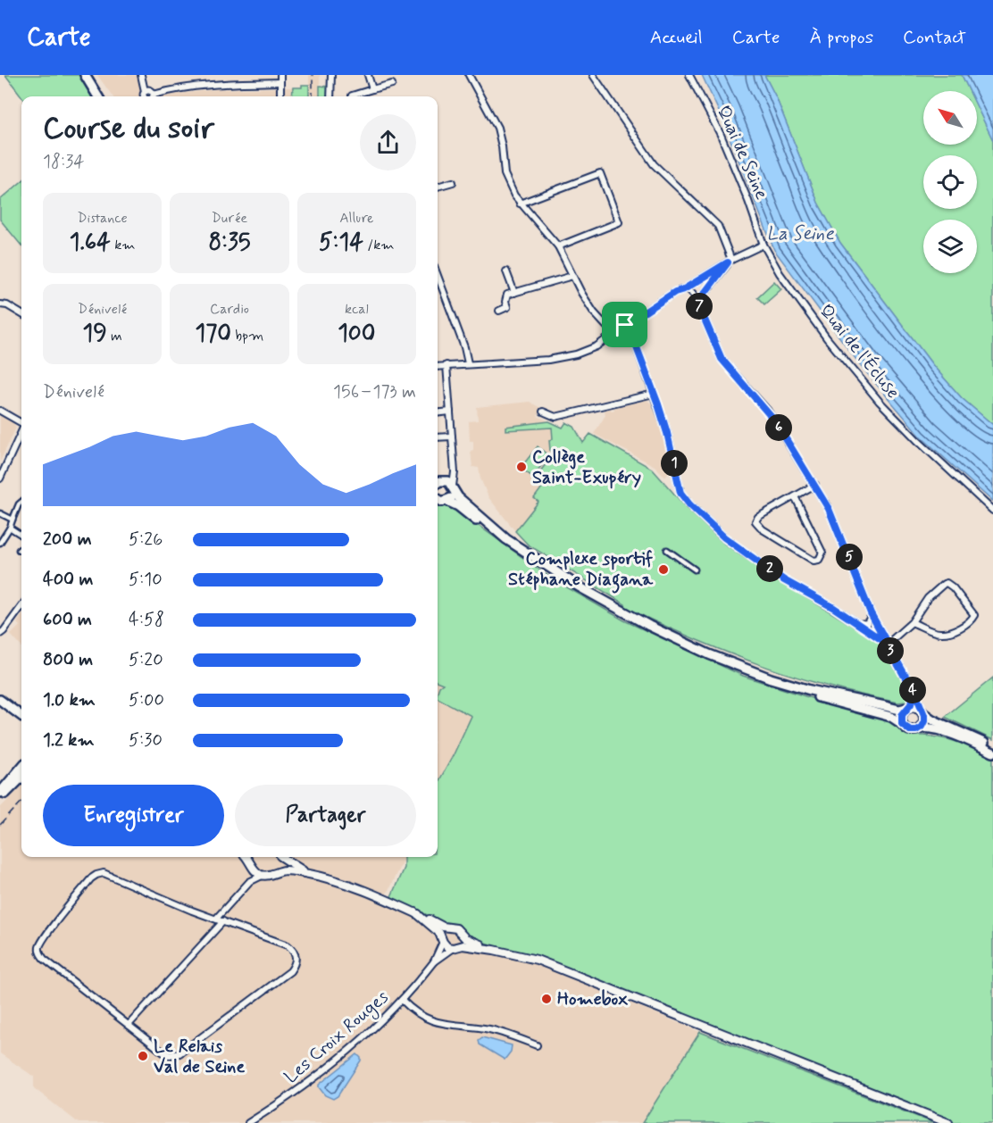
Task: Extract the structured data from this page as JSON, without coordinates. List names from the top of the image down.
{
  "streets": {
    "street": ["Quai de Seine", "Quai de l'Écluse", "Les Croix Rouges"]
  },
  "crossings": [
    ["Quai de Seine", "Quai de l'Écluse"]
  ],
  "water": ["La Seine"],
  "places": [
    "Collège Saint-Exupéry",
    "Complexe sportif Stéphane Diagana",
    "Homebox",
    "Le Relais Val de Seine"
  ],
  "north": "top left",
  "page": {
    "header": "Carte",
    "nav": [
      "Accueil",
      "Carte",
      "À propos",
      "Contact"
    ],
    "heading": ["Course du soir", "18:34"],
    "stats": [
      ["Distance", "1.64 km"],
      ["Durée", "8:35"],
      ["Allure", "5:14 /km"],
      ["Dénivelé", "19 m"],
      ["Cardio", "170 bpm"],
      ["kcal", "100"]
    ],
    "pins": [
      "7",
      "6",
      "1",
      "5",
      "2",
      "3",
      "4"
    ],
    "chart": ["Dénivelé", "156–173 m"],
    "list": [
      {
        "name": "200 m",
        "note": "5:26"
      },
      {
        "name": "400 m",
        "note": "5:10"
      },
      {
        "name": "600 m",
        "note": "4:58"
      },
      {
        "name": "800 m",
        "note": "5:20"
      },
      {
        "name": "1.0 km",
        "note": "5:00"
      },
      {
        "name": "1.2 km",
        "note": "5:30"
      }
    ],
    "buttons": ["Enregistrer", "Partager"]
  }
}
